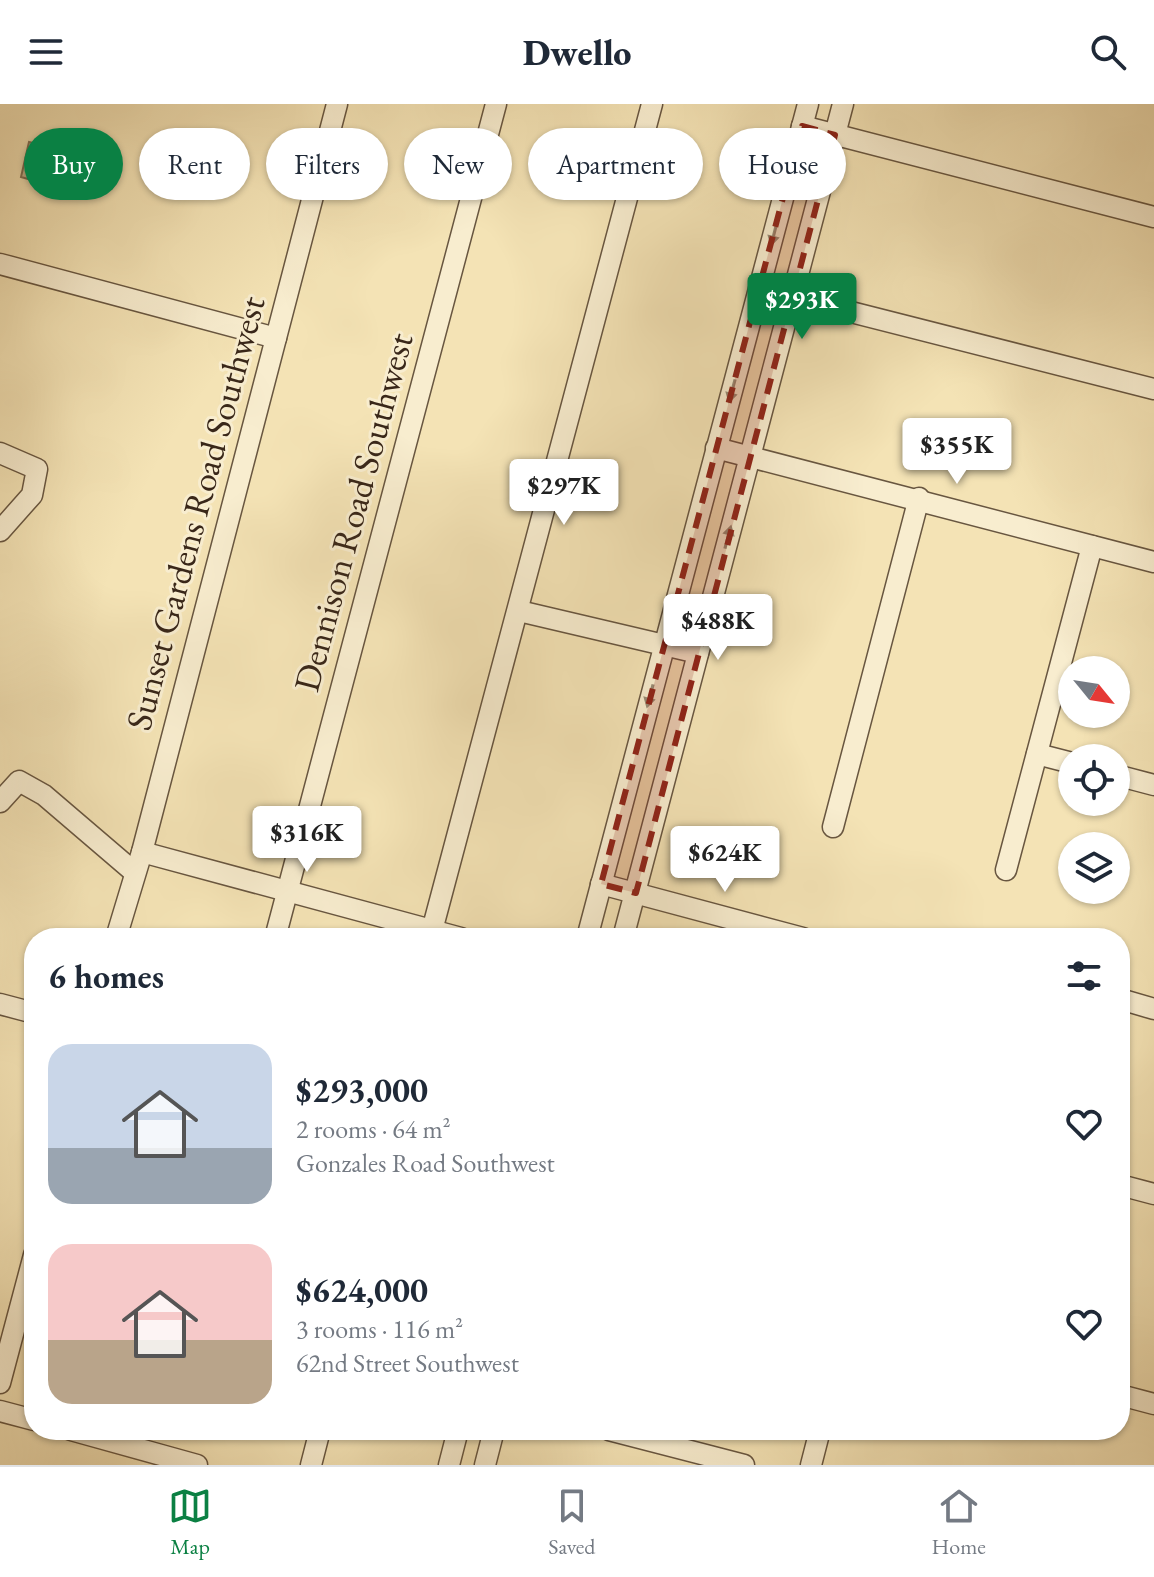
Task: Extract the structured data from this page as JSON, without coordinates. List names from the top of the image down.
{
  "streets": {
    "street": ["Dennison Road Southwest", "Sunset Gardens Road Southwest"]
  },
  "north": "bottom right",
  "page": {
    "header": "Dwello",
    "chip": [
      "Buy",
      "Rent",
      "Filters",
      "New",
      "Apartment",
      "House"
    ],
    "price": [
      "$293K",
      "$355K",
      "$297K",
      "$488K",
      "$316K",
      "$624K"
    ],
    "heading": "6 homes",
    "list": [
      {
        "name": "$293,000",
        "note": "2 rooms · 64 m² · Gonzales Road Southwest"
      },
      {
        "name": "$624,000",
        "note": "3 rooms · 116 m² · 62nd Street Southwest"
      }
    ],
    "tabs": ["Map", "Saved", "Home"]
  }
}
